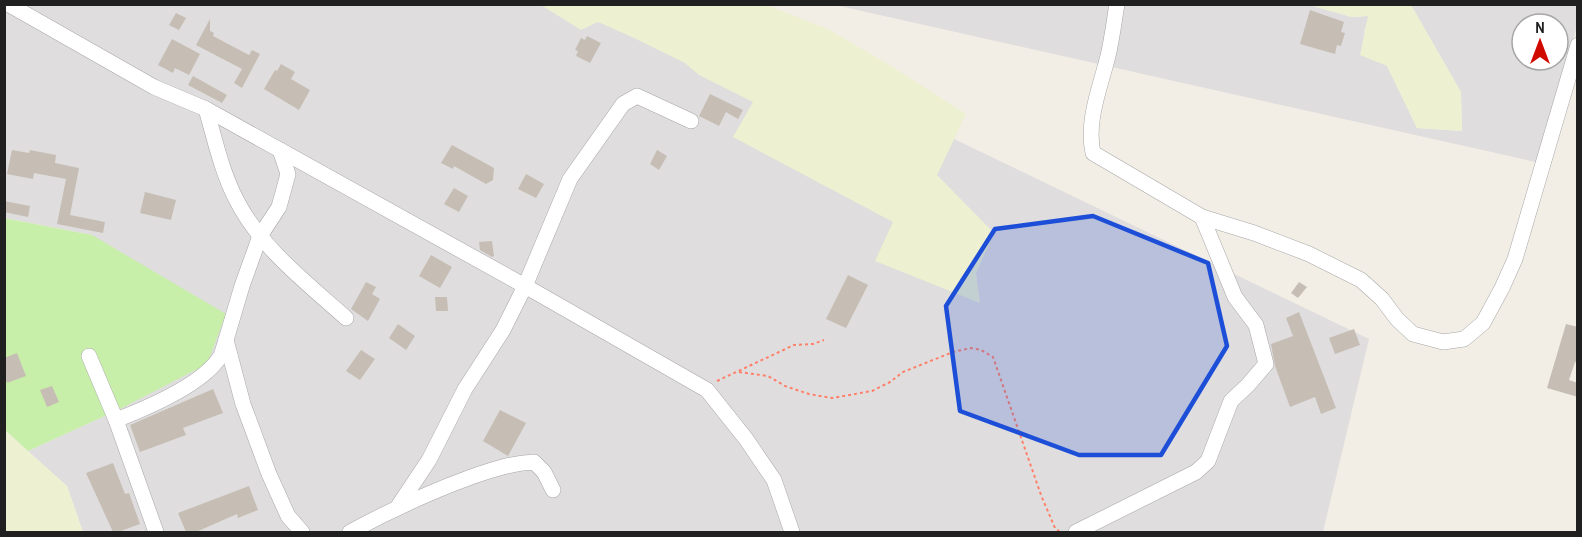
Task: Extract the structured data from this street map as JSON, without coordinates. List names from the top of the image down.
{
  "north": "top"
}
